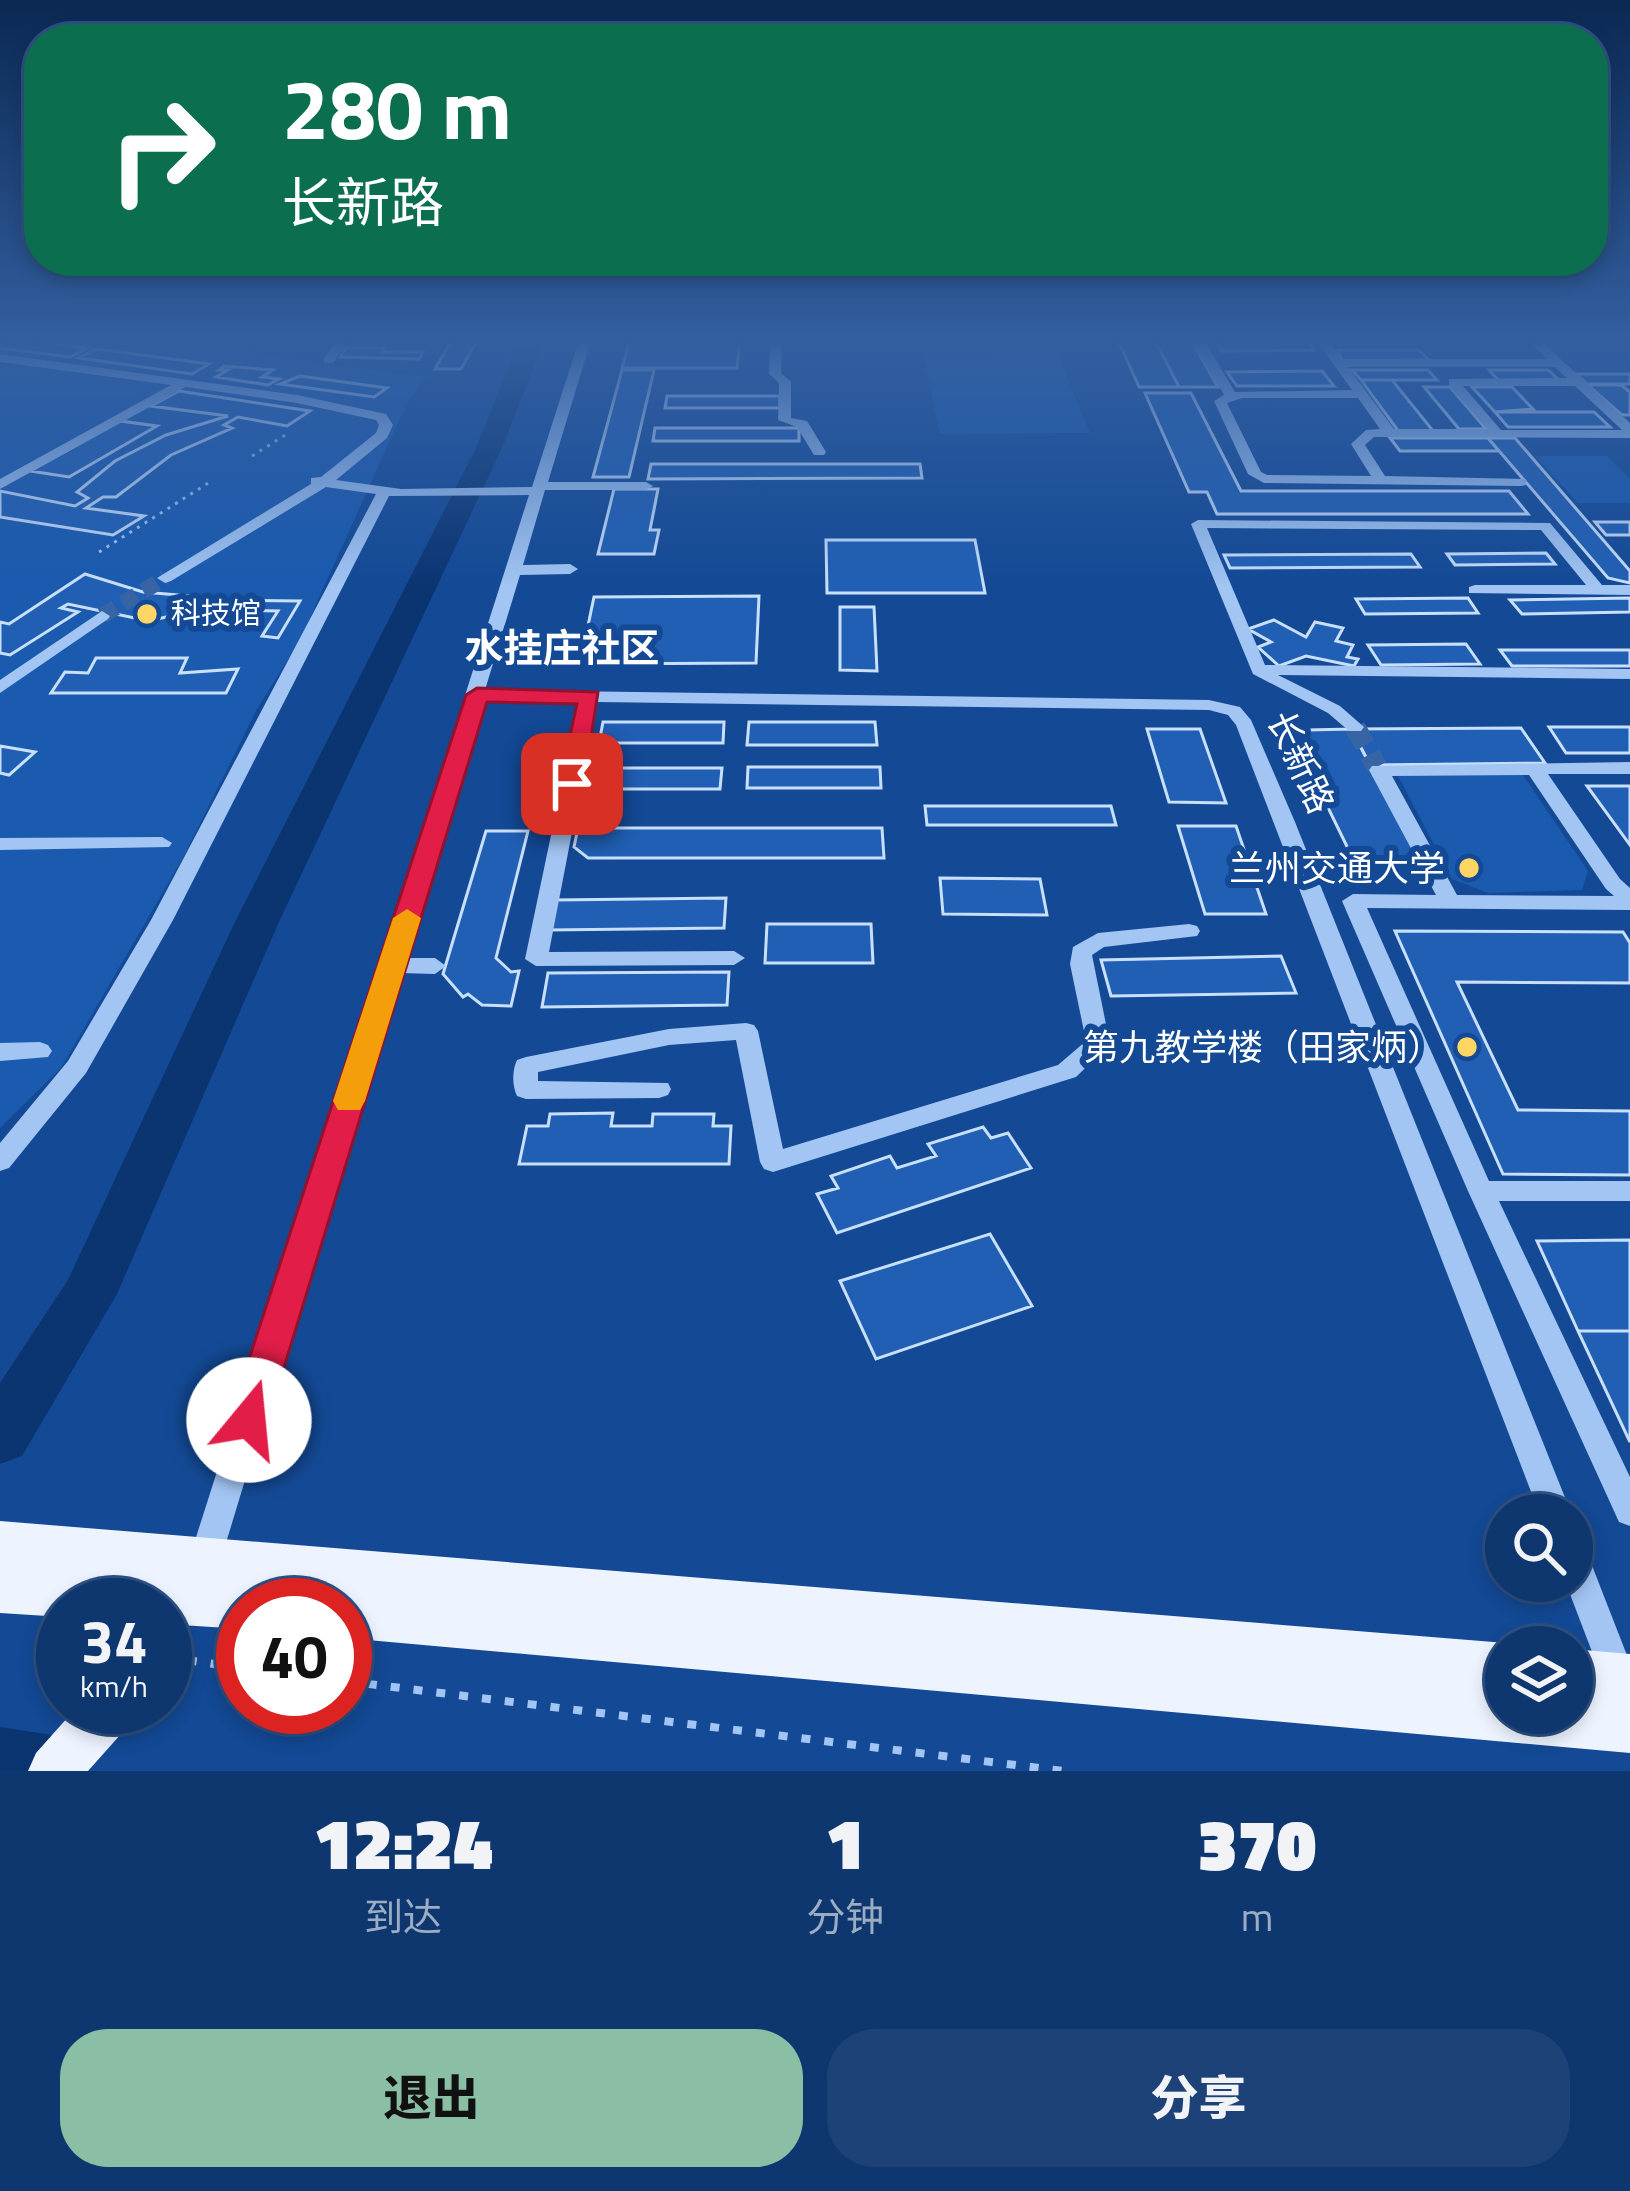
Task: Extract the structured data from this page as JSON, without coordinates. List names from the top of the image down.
{
  "streets": {
    "street": ["长新路"]
  },
  "districts": ["水挂庄社区"],
  "places": ["科技馆", "兰州交通大学", "第九教学楼（田家炳）"],
  "page": {
    "turn": ["280 m", "长新路"],
    "speed": "34 km/h",
    "limit": "40",
    "eta": [
      "12:24",
      "到达",
      "1",
      "分钟",
      "370",
      "m"
    ],
    "buttons": ["退出", "分享"]
  }
}
